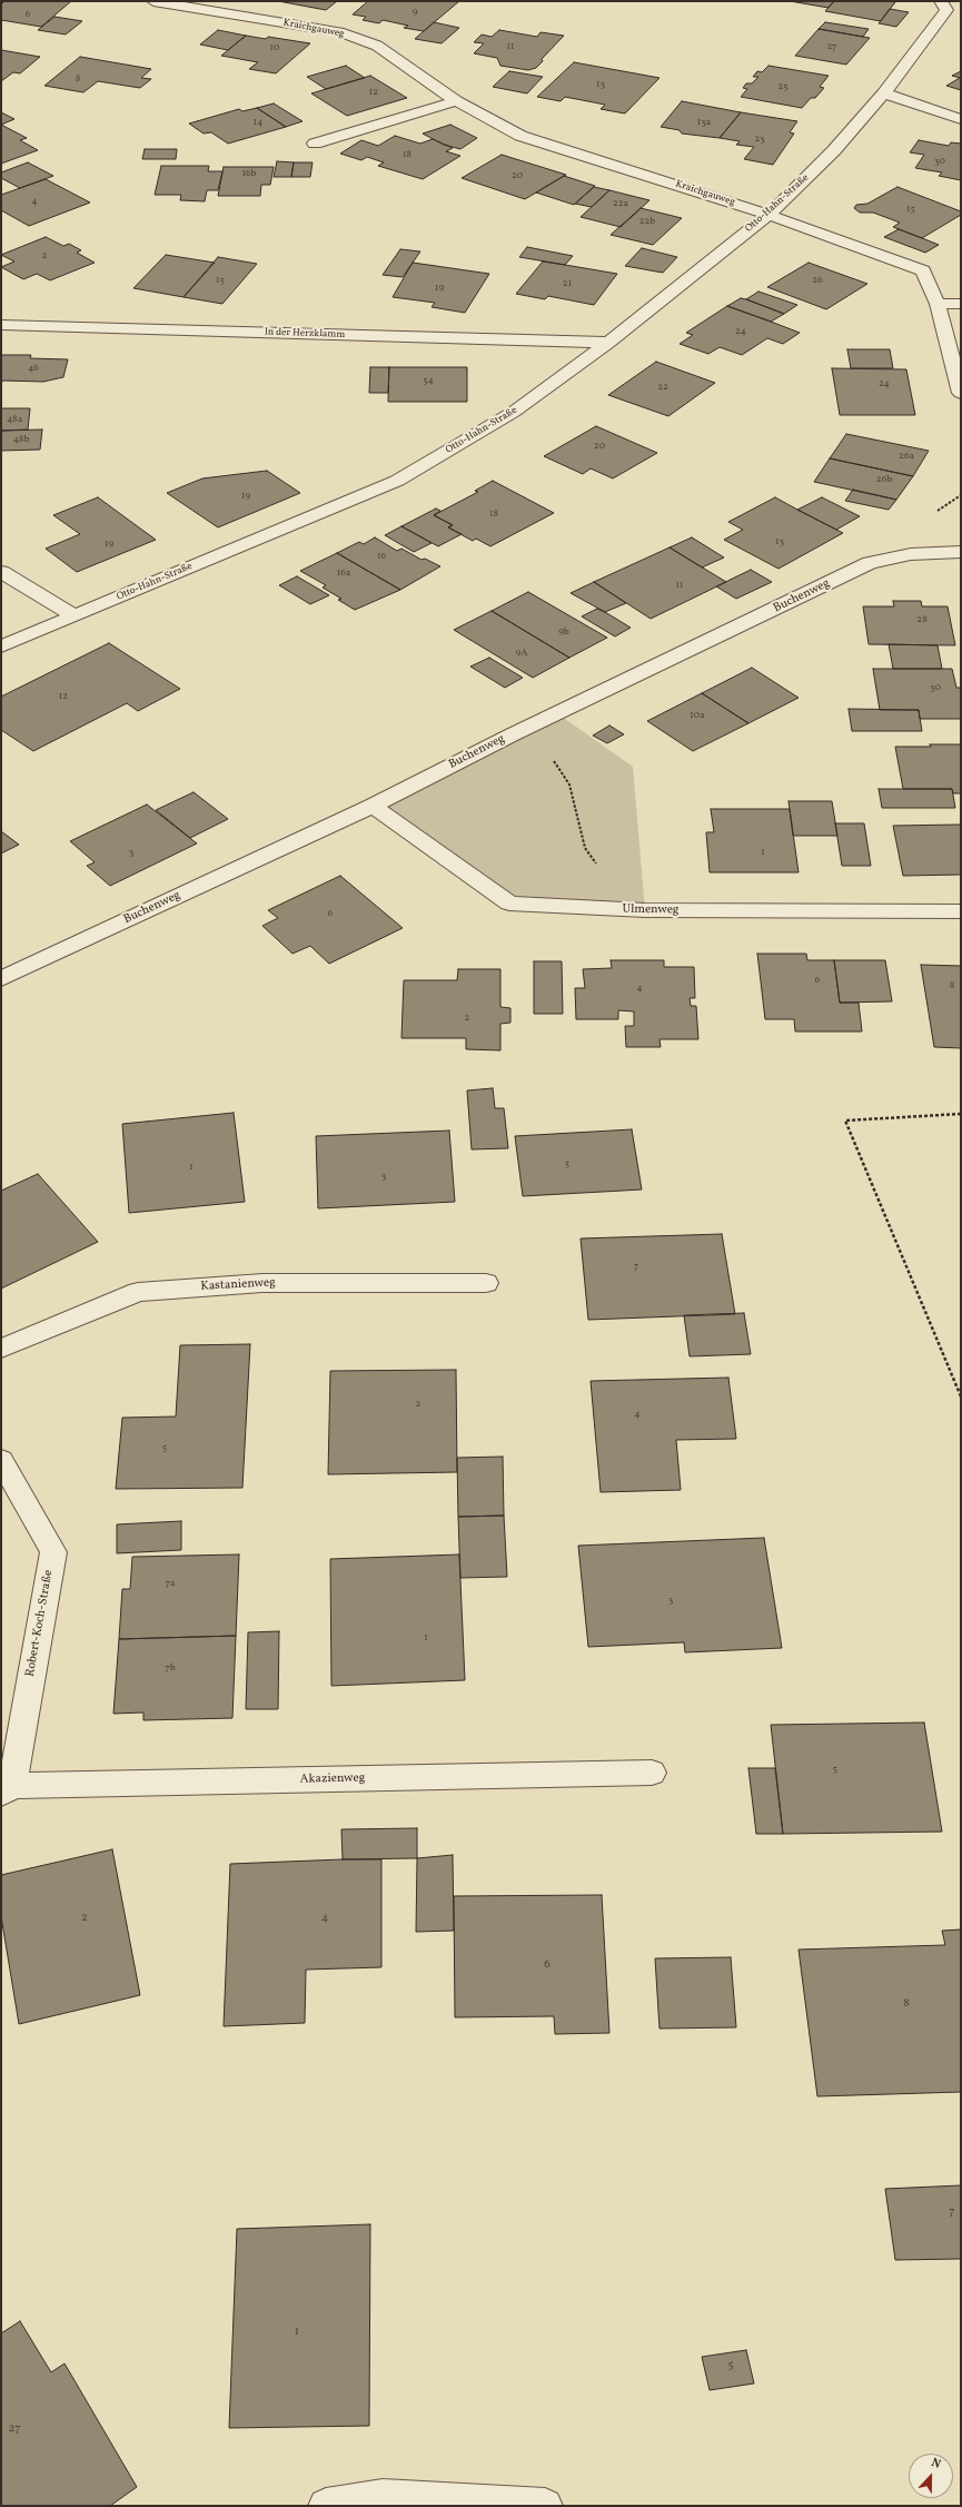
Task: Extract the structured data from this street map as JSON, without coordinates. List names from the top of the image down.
{
  "streets": {
    "street": [
      "Kraichgauweg",
      "Otto-Hahn-Straße",
      "In der Herzklamm",
      "Buchenweg",
      "Ulmenweg",
      "Kastanienweg",
      "Robert-Koch-Straße",
      "Akazienweg"
    ]
  },
  "crossings": [
    ["Kraichgauweg", "Otto-Hahn-Straße"],
    ["Otto-Hahn-Straße", "In der Herzklamm"],
    ["Buchenweg", "Ulmenweg"],
    ["Robert-Koch-Straße", "Akazienweg"]
  ],
  "house_numbers": [
    "9",
    "6",
    "11",
    "27",
    "10",
    "8",
    "13",
    "25",
    "12",
    "14",
    "13a",
    "23",
    "18",
    "30",
    "16b",
    "20",
    "4",
    "22a",
    "15",
    "22b",
    "2",
    "15",
    "26",
    "21",
    "19",
    "24",
    "46",
    "54",
    "24",
    "22",
    "48a",
    "48b",
    "20",
    "26a",
    "26b",
    "19",
    "18",
    "13",
    "19",
    "16",
    "16a",
    "11",
    "28",
    "9b",
    "9A",
    "30",
    "12",
    "10a",
    "3",
    "1",
    "6",
    "6",
    "8",
    "4",
    "2",
    "5",
    "1",
    "3",
    "7",
    "2",
    "4",
    "5",
    "7a",
    "3",
    "1",
    "7b",
    "5",
    "2",
    "4",
    "6",
    "8",
    "7",
    "1",
    "5",
    "27"
  ],
  "north": "top"
}
